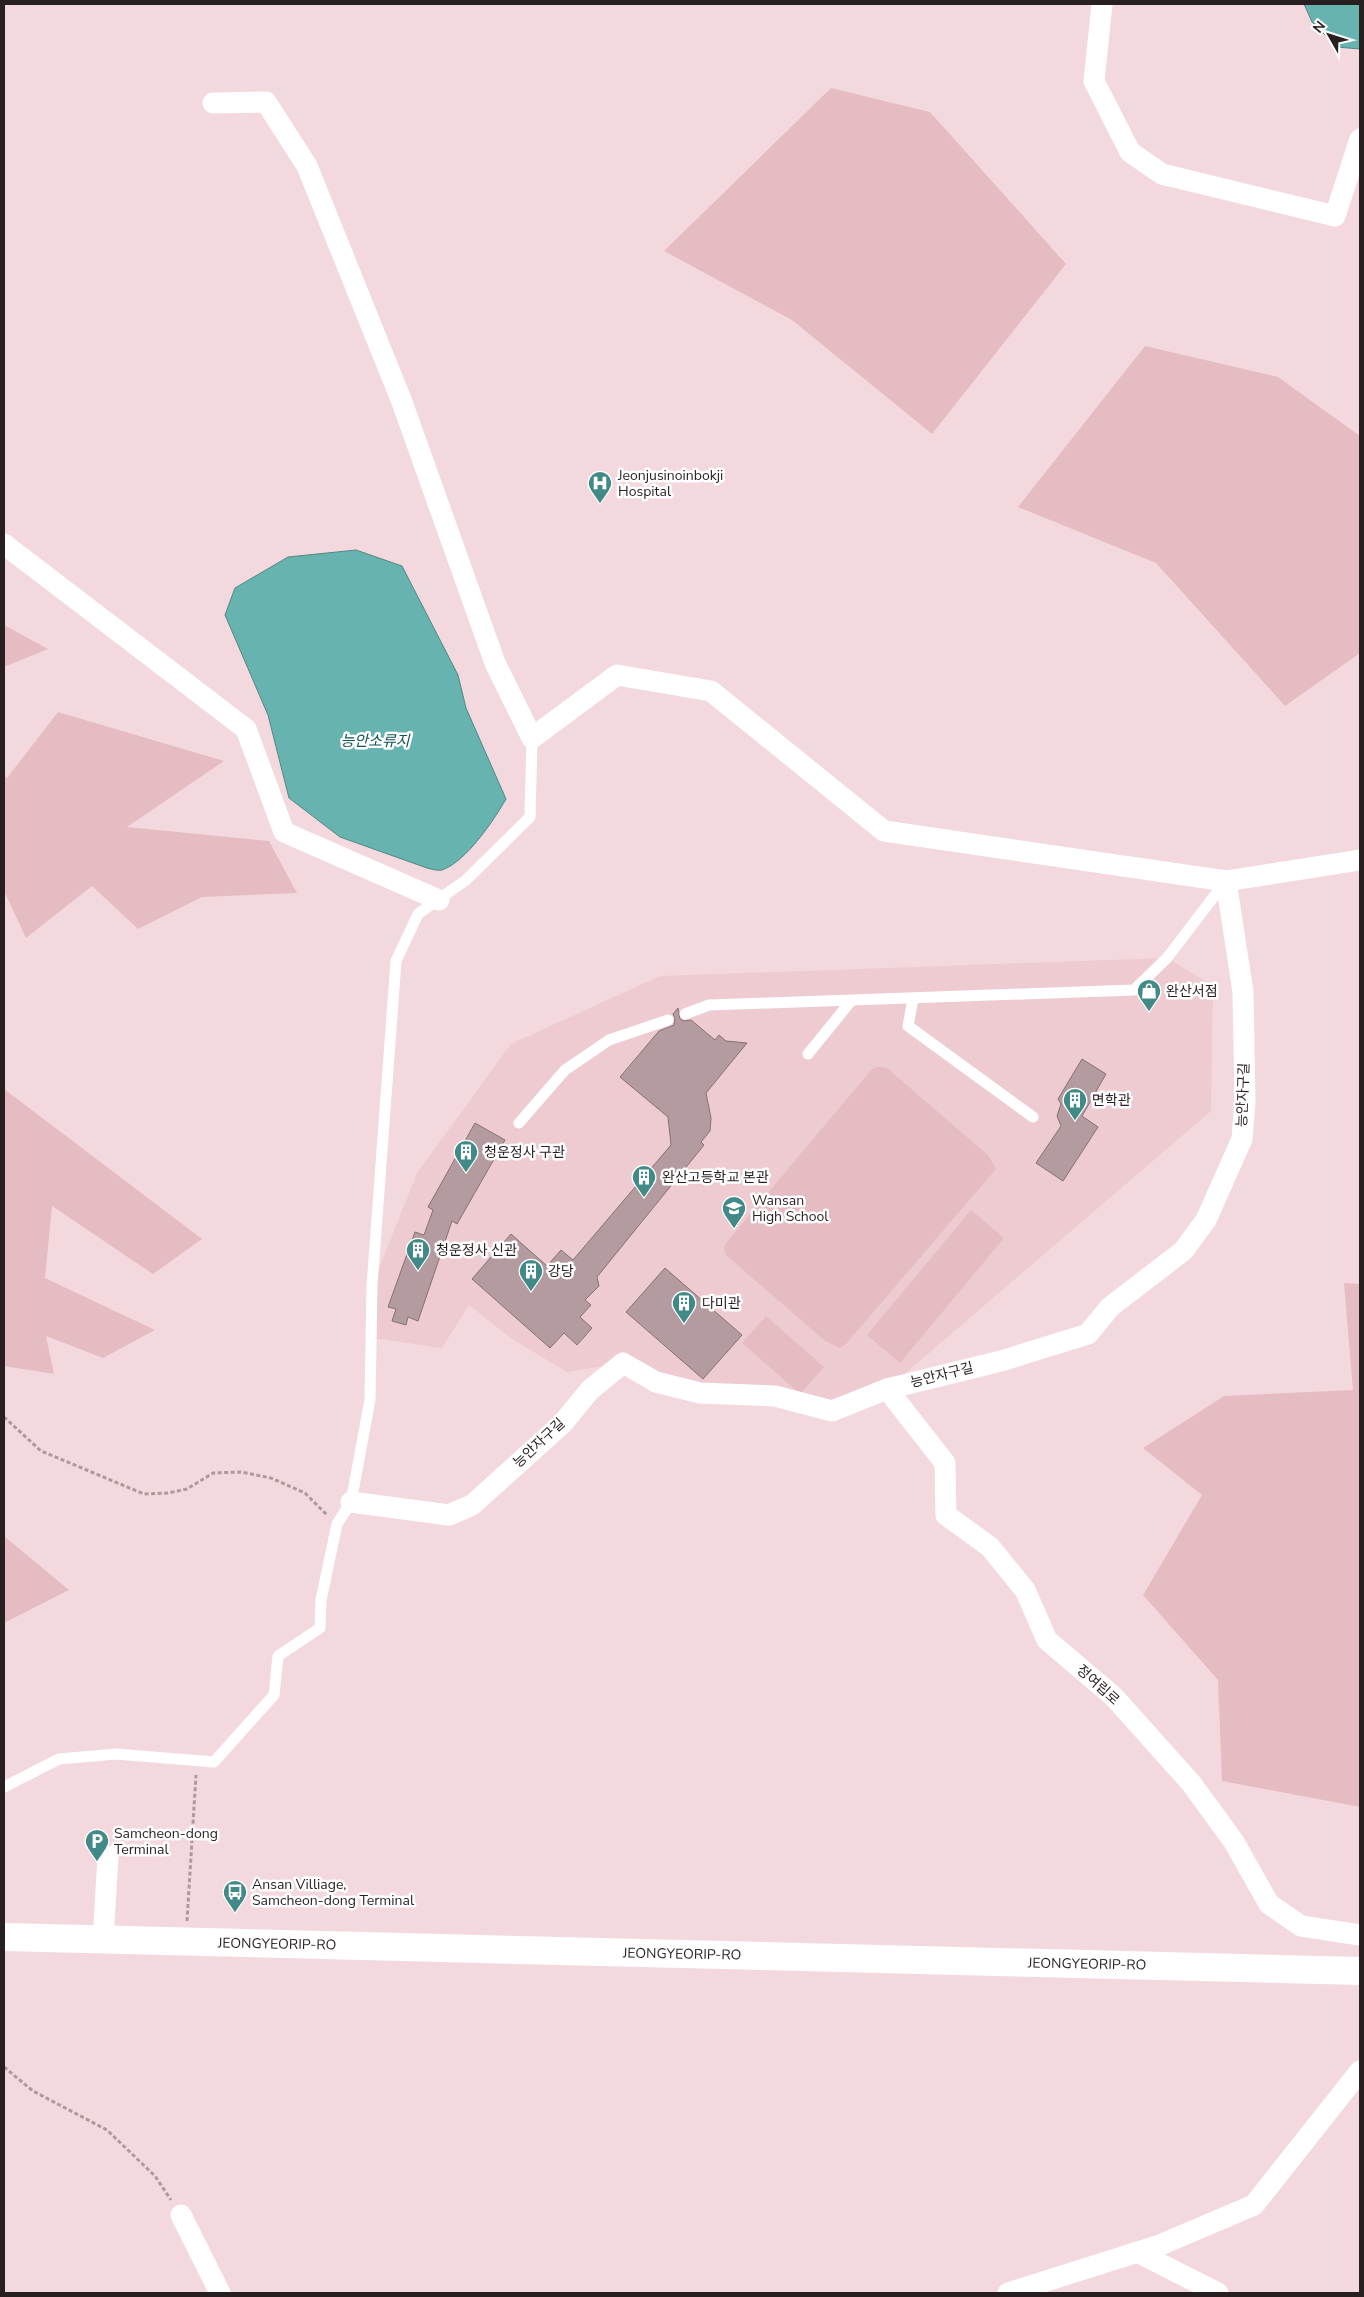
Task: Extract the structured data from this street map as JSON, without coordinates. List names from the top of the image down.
{
  "streets": {
    "street": ["능안자구길", "정여립로", "JEONGYEORIP-RO"]
  },
  "crossings": [
    ["능안자구길", "정여립로"]
  ],
  "water": ["능안소류지"],
  "places": {
    "hospital": ["Jeonjusinoinbokji Hospital"],
    "shop": ["완산서점"],
    "building": [
      "면학관",
      "청운정사 구관",
      "완산고등학교 본관",
      "청운정사 신관",
      "강당",
      "다미관"
    ],
    "school or university": ["Wansan High School"],
    "parking": ["Samcheon-dong Terminal"],
    "bus stop": ["Ansan Villiage, Samcheon-dong Terminal"]
  },
  "north": "top left"
}
